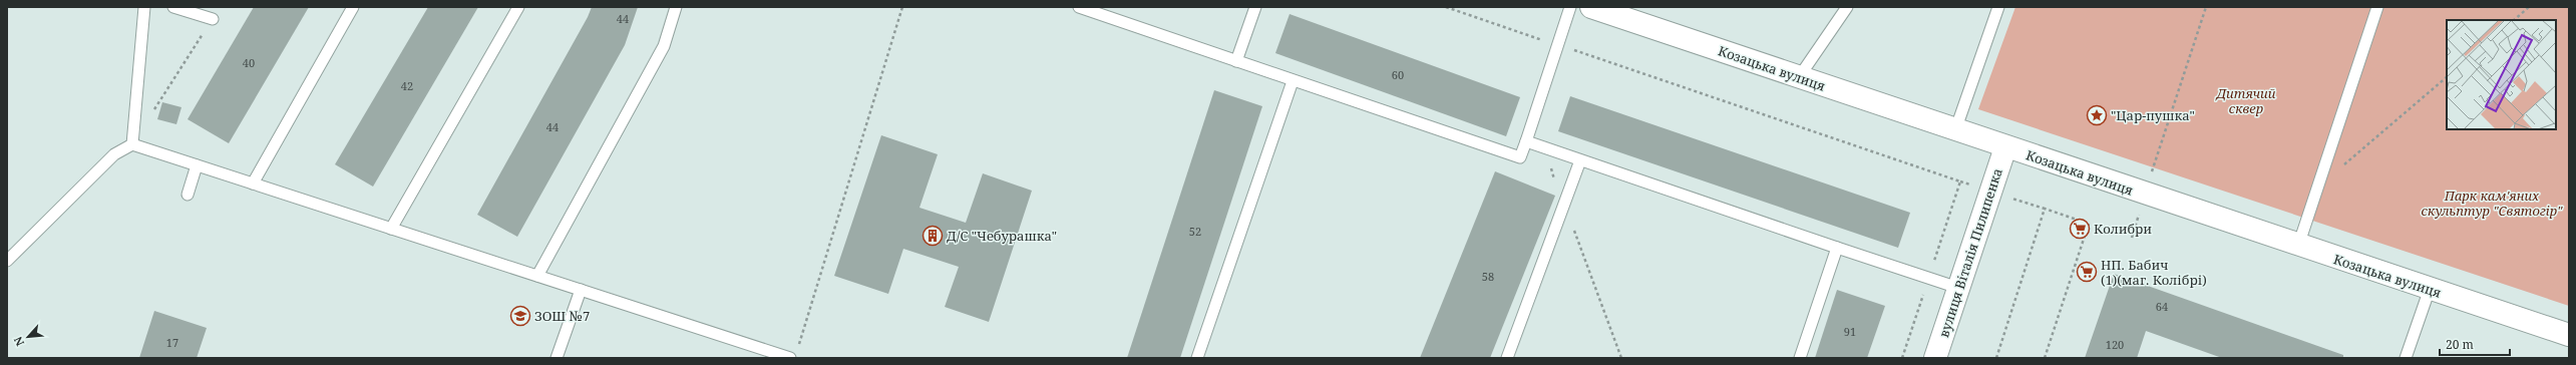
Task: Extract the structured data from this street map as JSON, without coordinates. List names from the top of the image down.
{
  "streets": {
    "street": ["Козацька вулиця", "вулиця Віталія Пилипенка"]
  },
  "crossings": [
    ["Козацька вулиця", "вулиця Віталія Пилипенка"]
  ],
  "parks": ["Дитячий сквер", "Парк кам'яних скульптур \"Святогір\""],
  "places": {
    "place": ["\"Цар-пушка\""],
    "supermarket": ["Колибри", "НП. Бабич (1)(маг. Колібрі)"],
    "building": ["Д/С \"Чебурашка\""],
    "school or university": ["ЗОШ №7"]
  },
  "house_numbers": [
    "44",
    "40",
    "60",
    "42",
    "44",
    "52",
    "58",
    "64",
    "91",
    "17",
    "120"
  ],
  "scale_bar": "20 m",
  "north": "bottom left"
}
